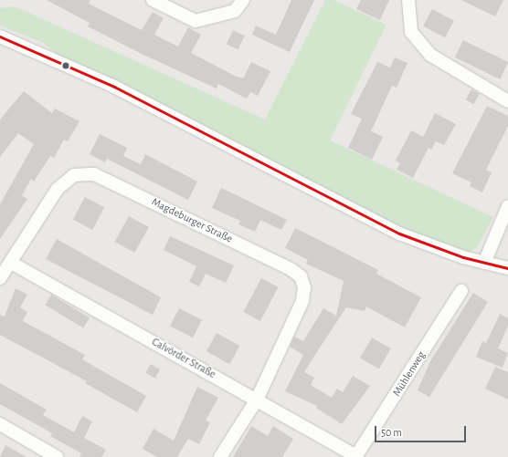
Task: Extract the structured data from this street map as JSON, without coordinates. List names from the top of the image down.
{
  "streets": {
    "street": ["Magdeburger Straße", "Calvörder Straße", "Mühlenweg"]
  },
  "crossings": [
    ["Magdeburger Straße", "Calvörder Straße"],
    ["Calvörder Straße", "Mühlenweg"]
  ],
  "scale_bar": "50 m"
}
